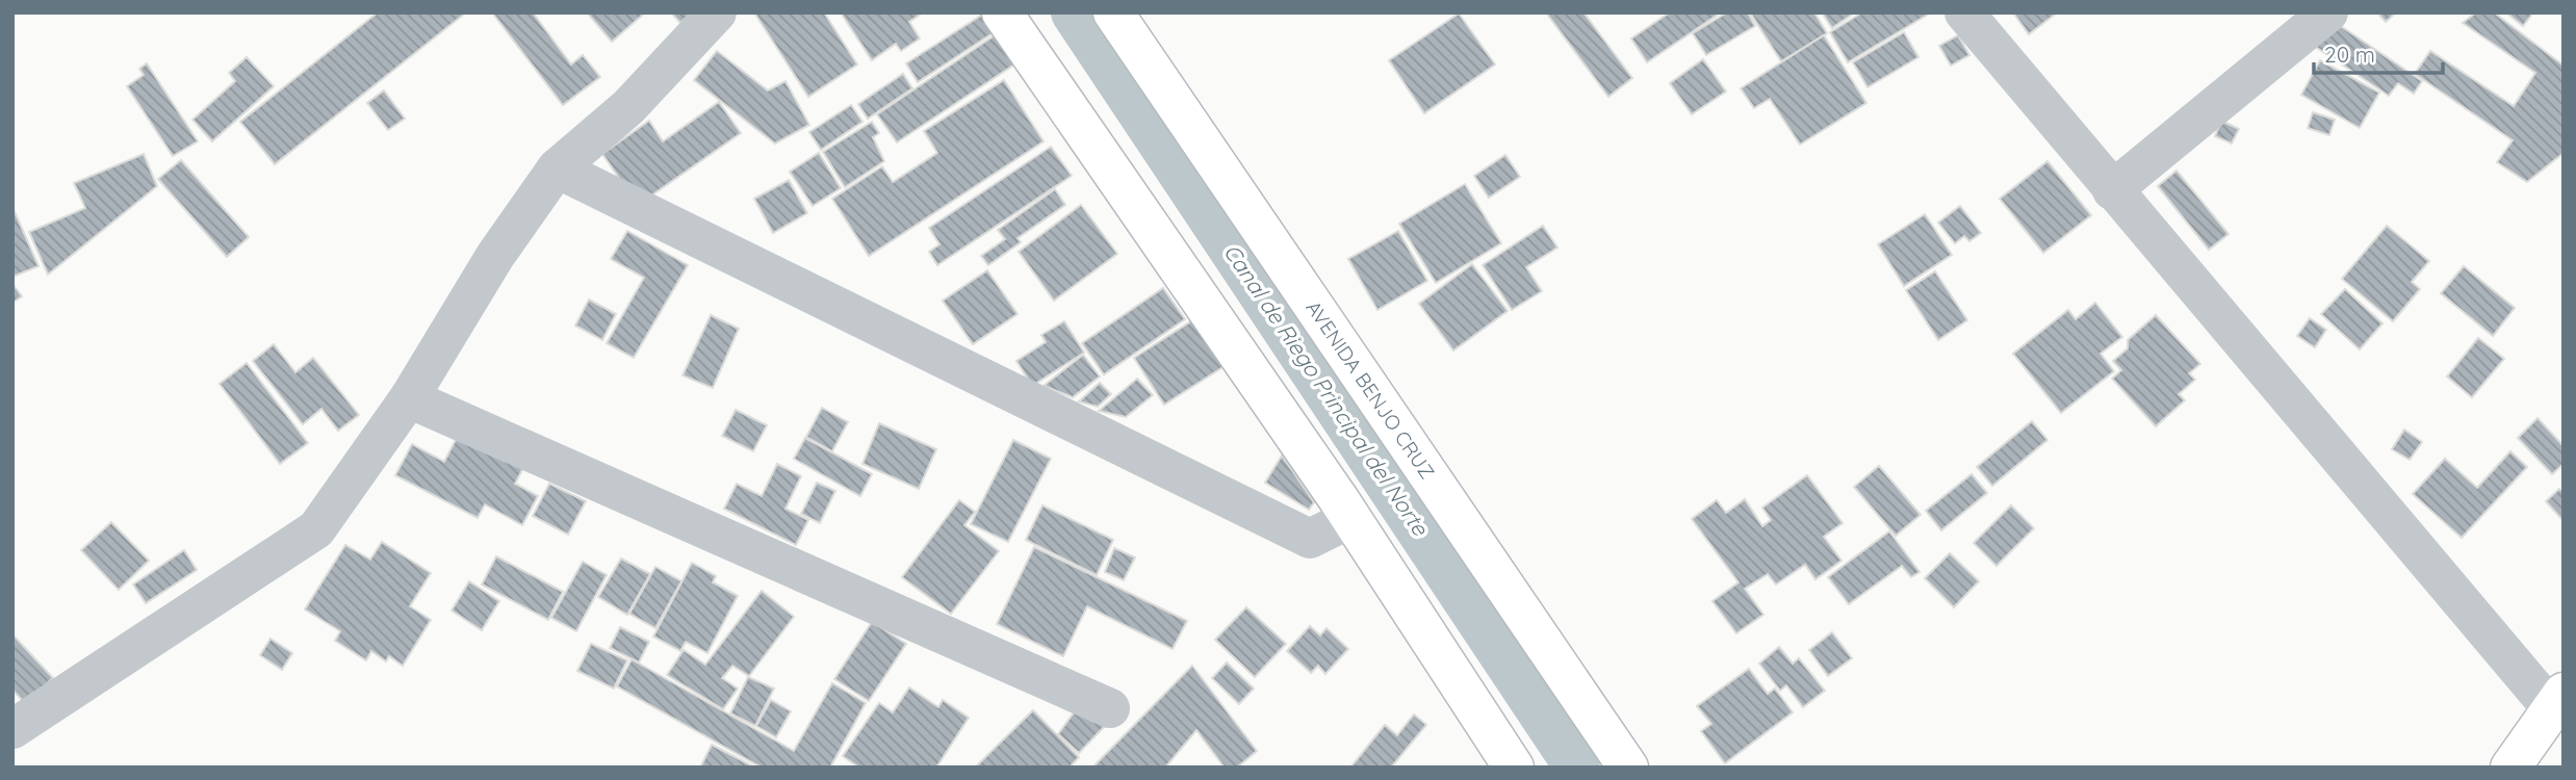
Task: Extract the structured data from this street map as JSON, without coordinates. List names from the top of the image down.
{
  "streets": {
    "main road": ["AVENIDA BENJO CRUZ"]
  },
  "water": ["Canal de Riego Principal del Norte"],
  "scale_bar": "20 m"
}
